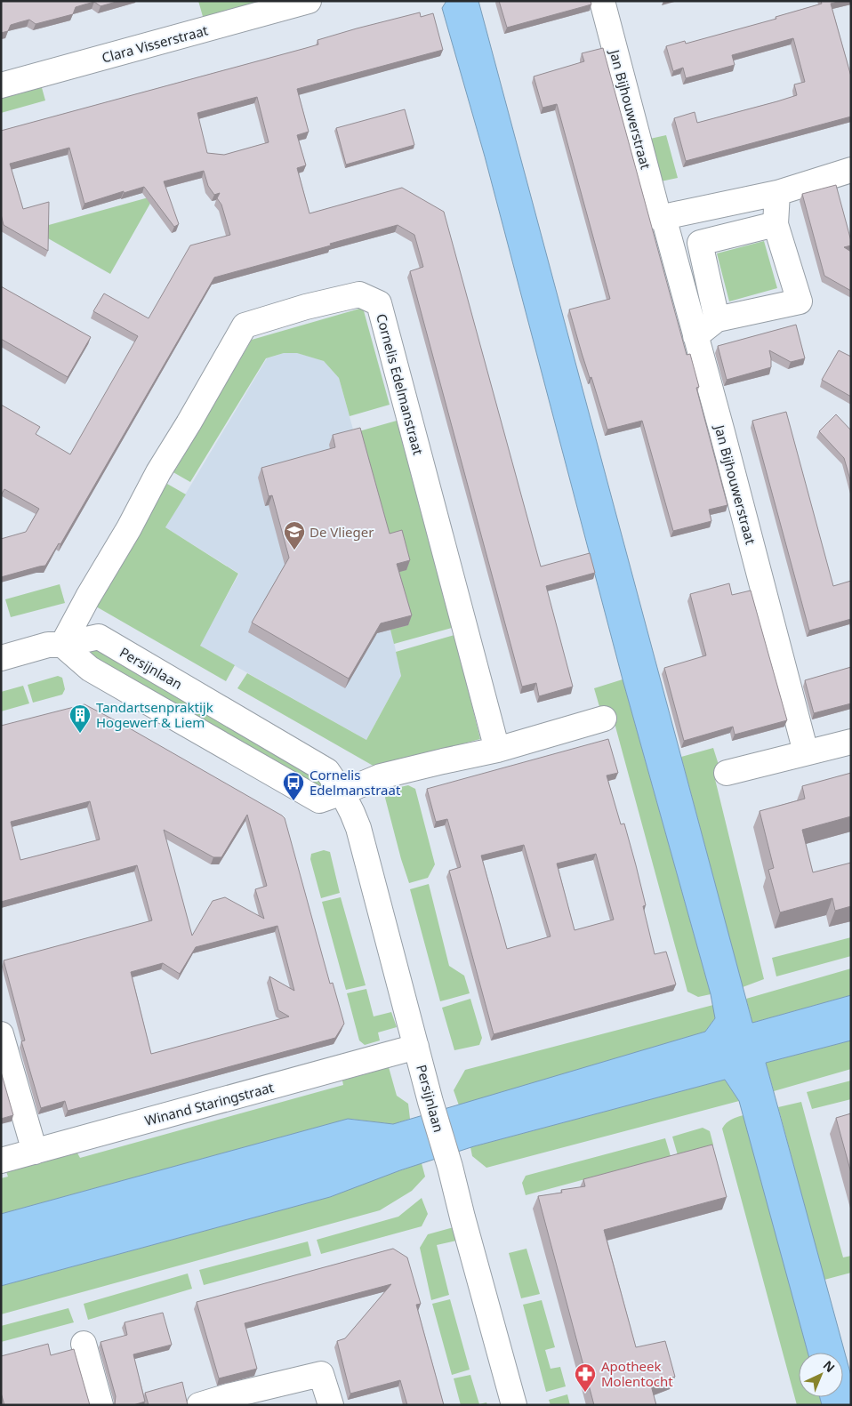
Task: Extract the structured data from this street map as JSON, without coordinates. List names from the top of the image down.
{
  "streets": {
    "street": [
      "Clara Visserstraat",
      "Jan Bijhouwerstraat",
      "Cornelis Edelmanstraat",
      "Persijnlaan",
      "Winand Staringstraat"
    ]
  },
  "crossings": [
    ["Cornelis Edelmanstraat", "Persijnlaan"],
    ["Persijnlaan", "Winand Staringstraat"]
  ],
  "places": {
    "school or university": ["De Vlieger"],
    "building": ["Tandartsenpraktijk Hogewerf & Liem"],
    "bus stop": ["Cornelis Edelmanstraat"],
    "pharmacy": ["Apotheek Molentocht"]
  },
  "north": "top right"
}
